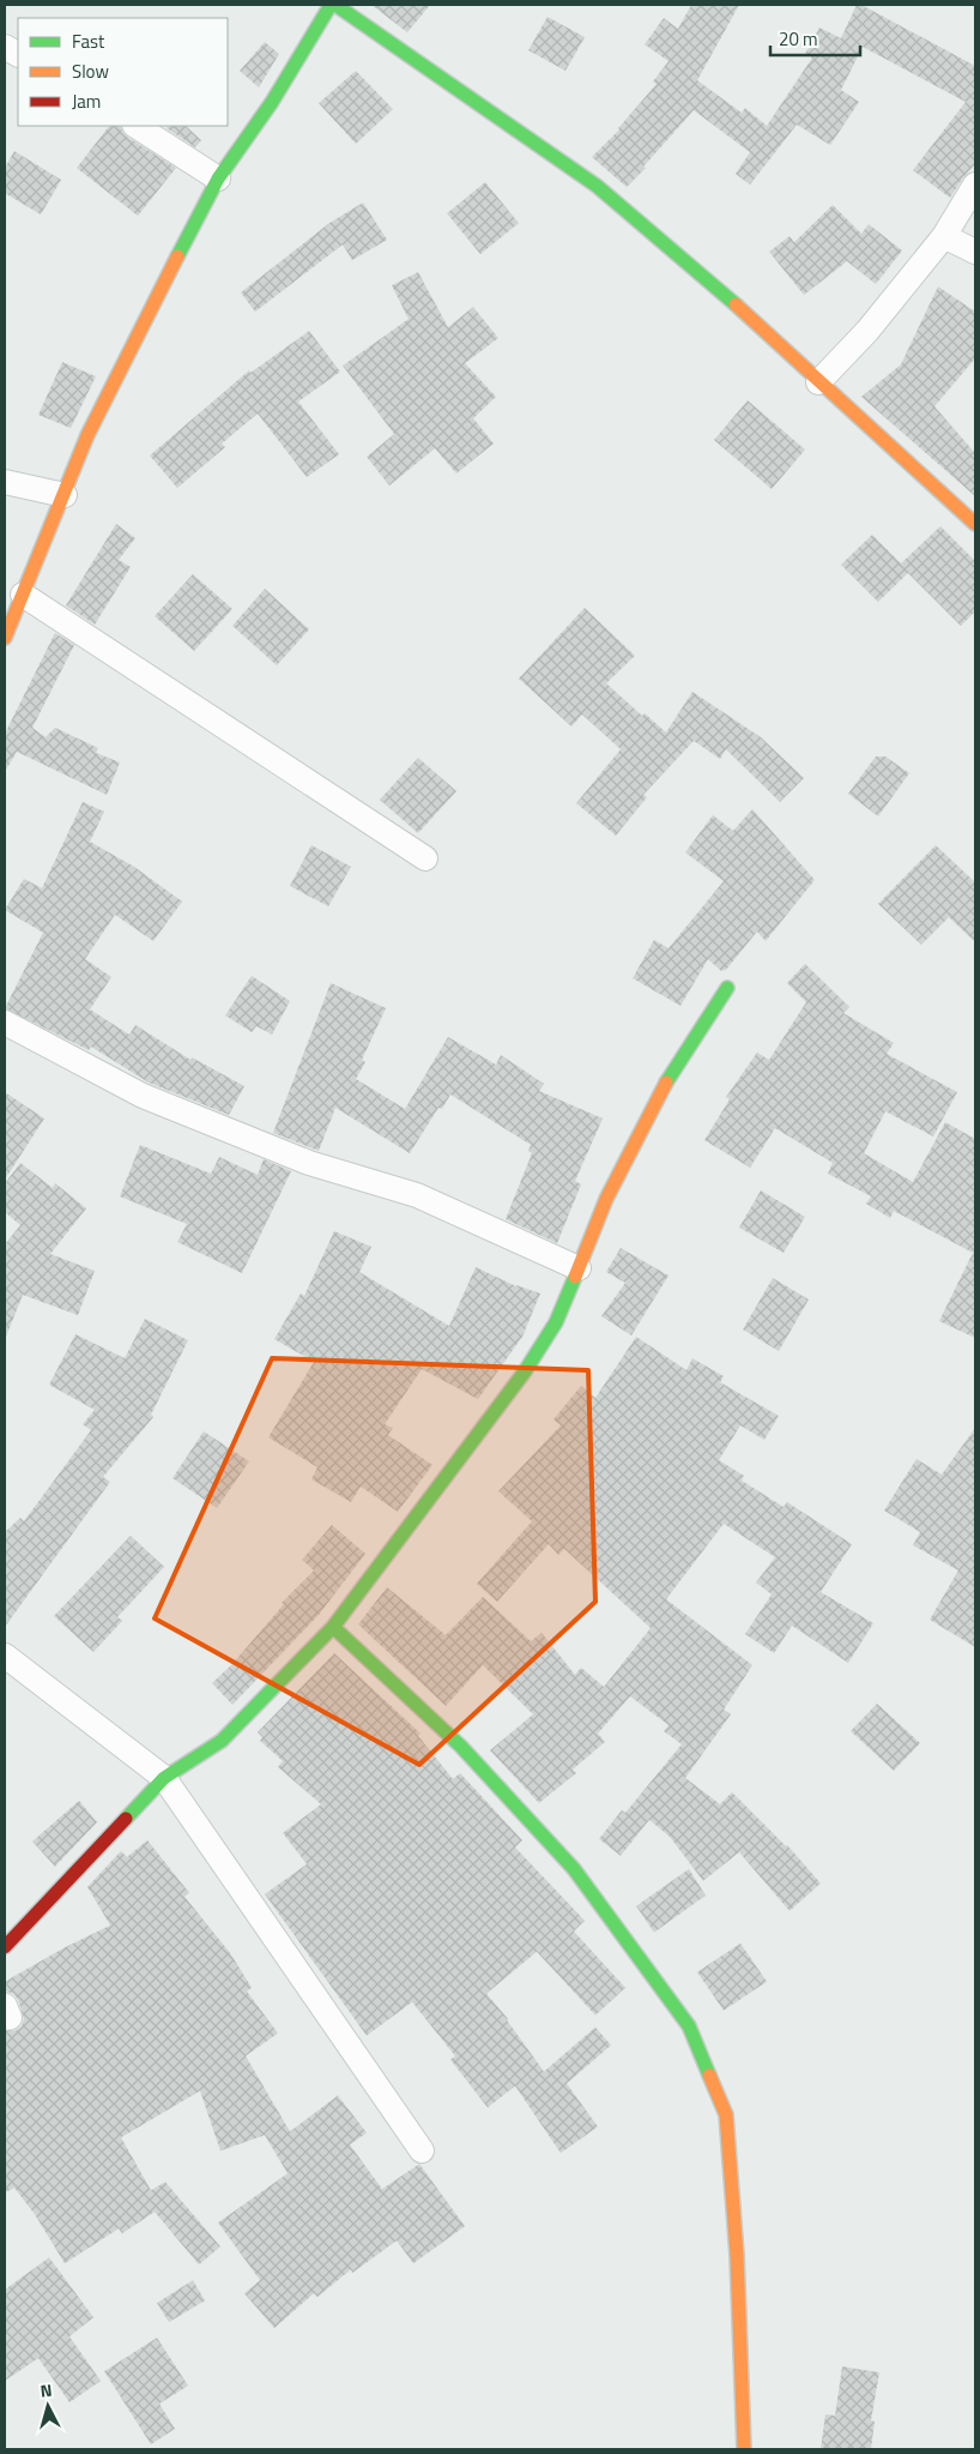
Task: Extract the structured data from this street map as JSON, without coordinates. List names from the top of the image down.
{
  "legend": ["Fast", "Slow", "Jam"],
  "scale_bar": "20 m",
  "north": "top"
}
